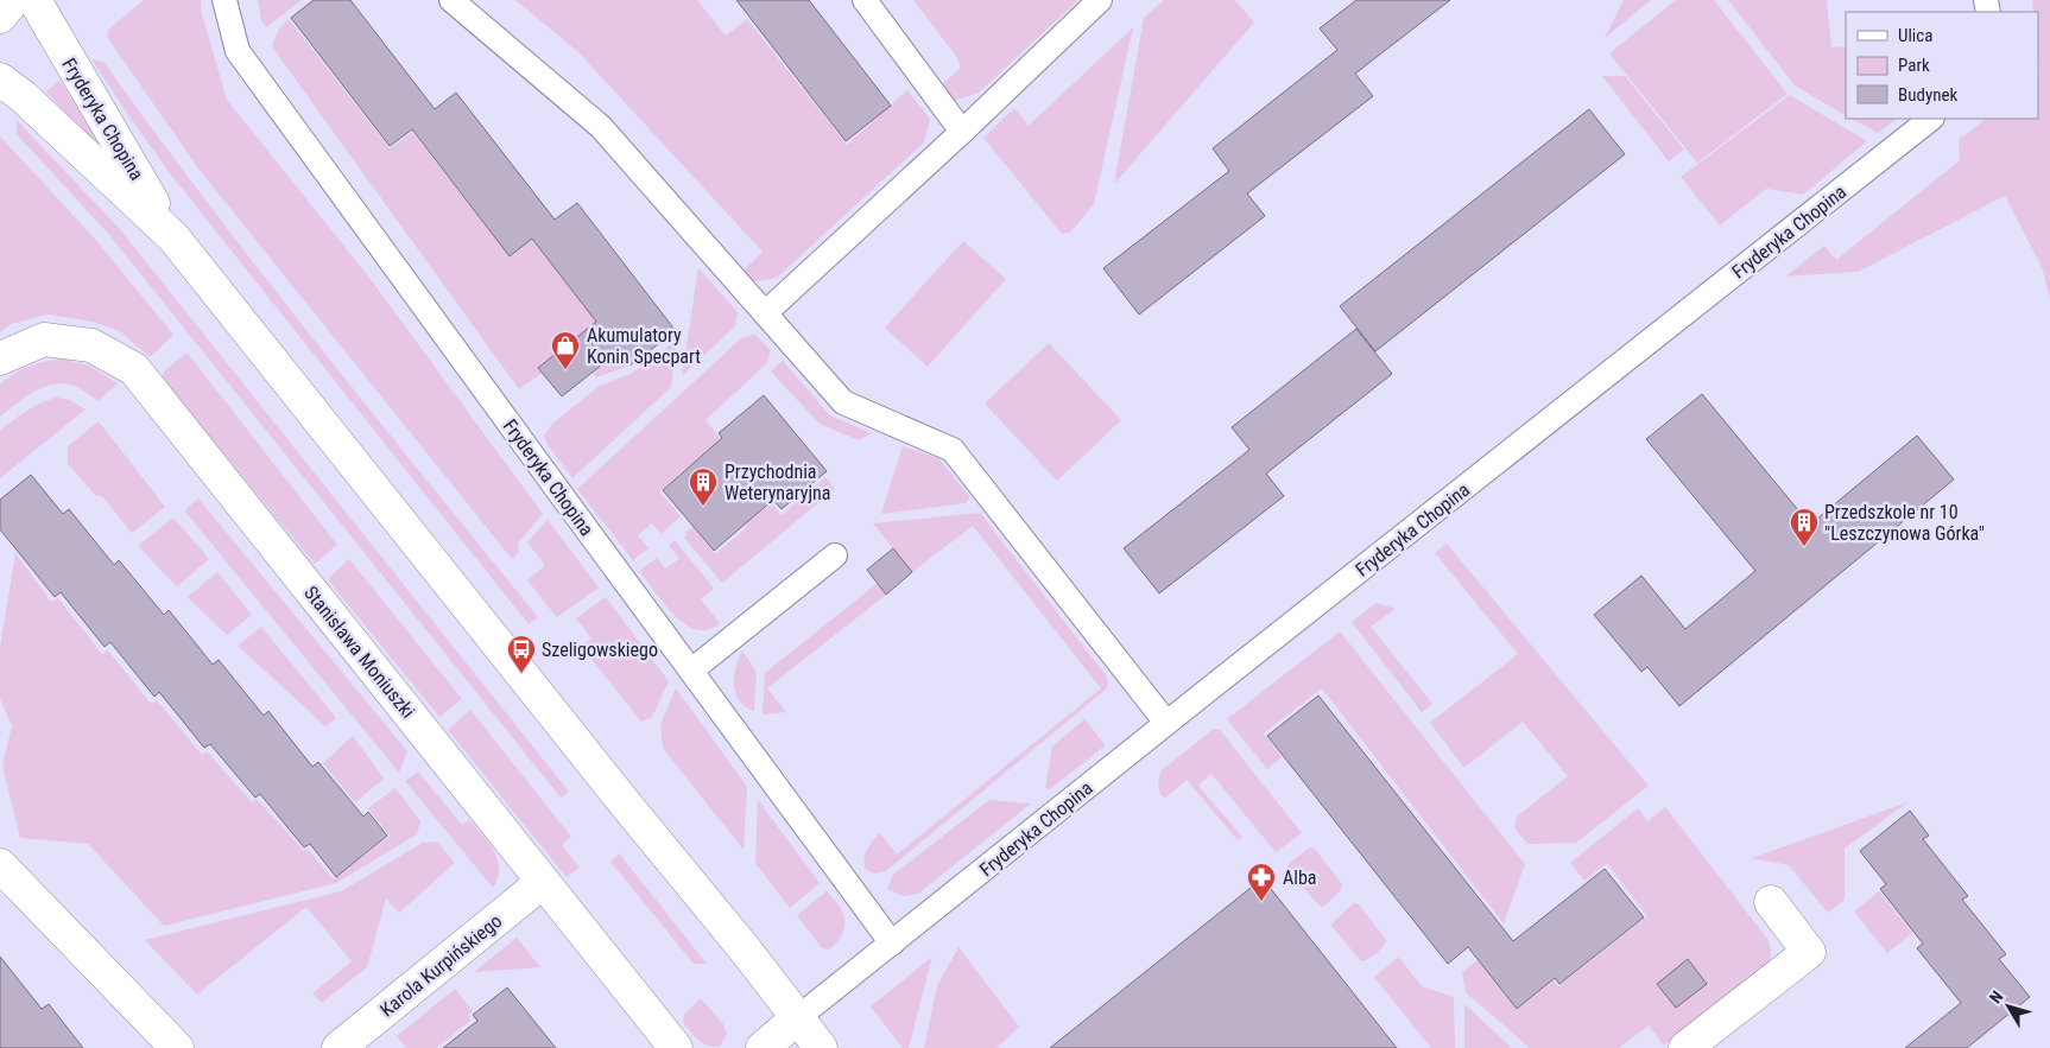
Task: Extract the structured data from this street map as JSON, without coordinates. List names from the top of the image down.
{
  "streets": {
    "street": ["Fryderyka Chopina", "Stanisława Moniuszki", "Karola Kurpińskiego"]
  },
  "crossings": [
    ["Stanisława Moniuszki", "Karola Kurpińskiego"]
  ],
  "places": {
    "shop": ["Akumulatory Konin Specpart"],
    "building": ["Przychodnia Weterynaryjna", "Przedszkole nr 10 \"Leszczynowa Górka\""],
    "bus stop": ["Szeligowskiego"],
    "pharmacy": ["Alba"]
  },
  "legend": ["Ulica", "Park", "Budynek"],
  "north": "top left"
}
